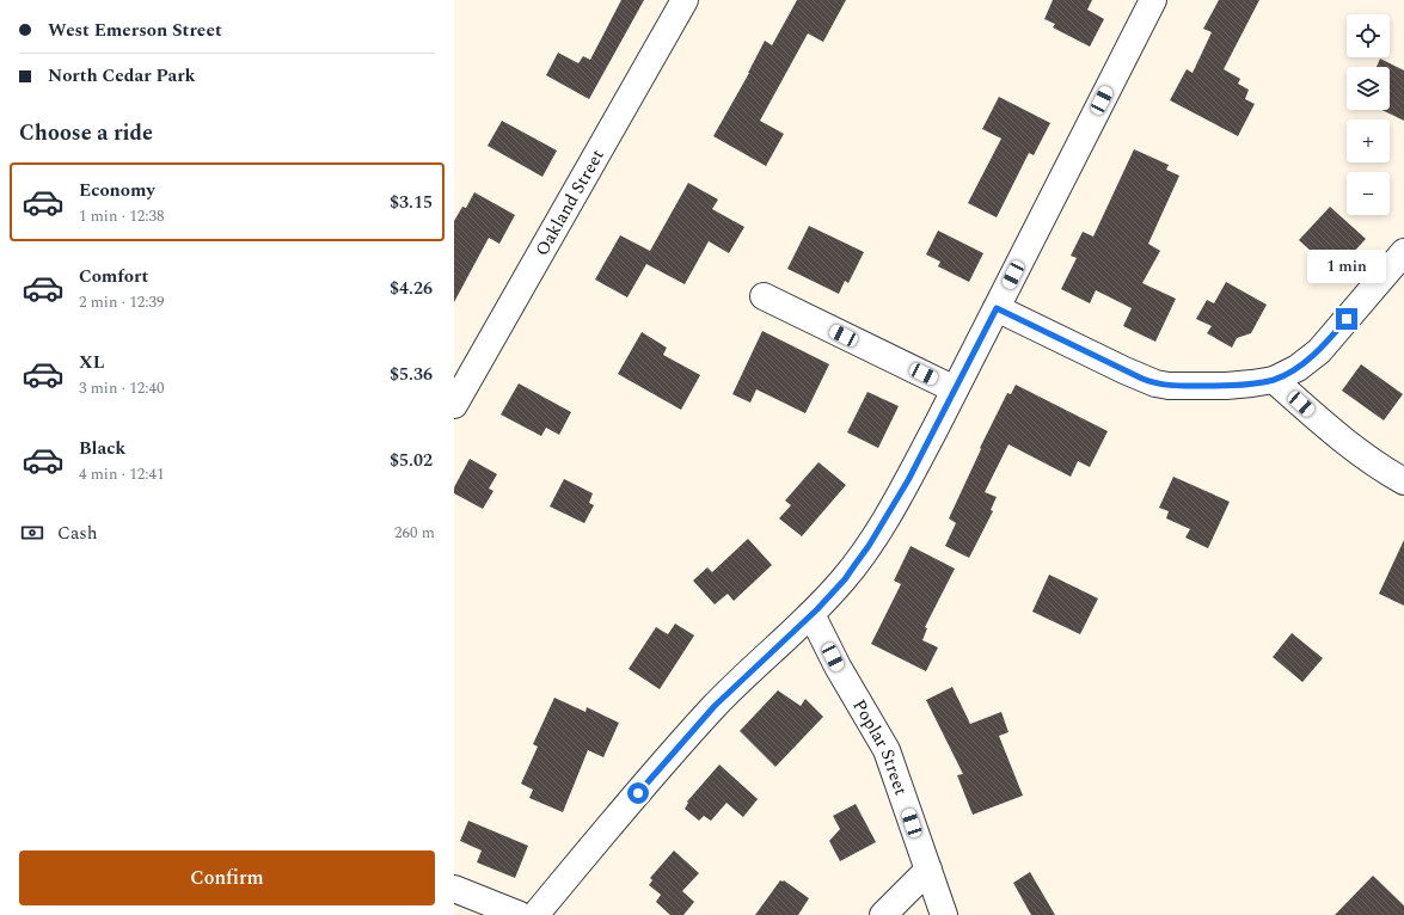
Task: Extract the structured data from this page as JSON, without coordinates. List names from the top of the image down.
{
  "streets": {
    "street": ["Oakland Street", "Poplar Street"]
  },
  "page": {
    "banner": ["West Emerson Street", "North Cedar Park"],
    "map_buttons": ["+", "−"],
    "heading": "Choose a ride",
    "list": [
      {
        "name": "Economy",
        "note": "1 min · 12:38",
        "value": "$3.15"
      },
      {
        "name": "Comfort",
        "note": "2 min · 12:39",
        "value": "$4.26"
      },
      {
        "name": "XL",
        "note": "3 min · 12:40",
        "value": "$5.36"
      },
      {
        "name": "Black",
        "note": "4 min · 12:41",
        "value": "$5.02"
      }
    ],
    "bubble": "1 min",
    "pay": ["Cash", "260 m"],
    "buttons": "Confirm"
  }
}
